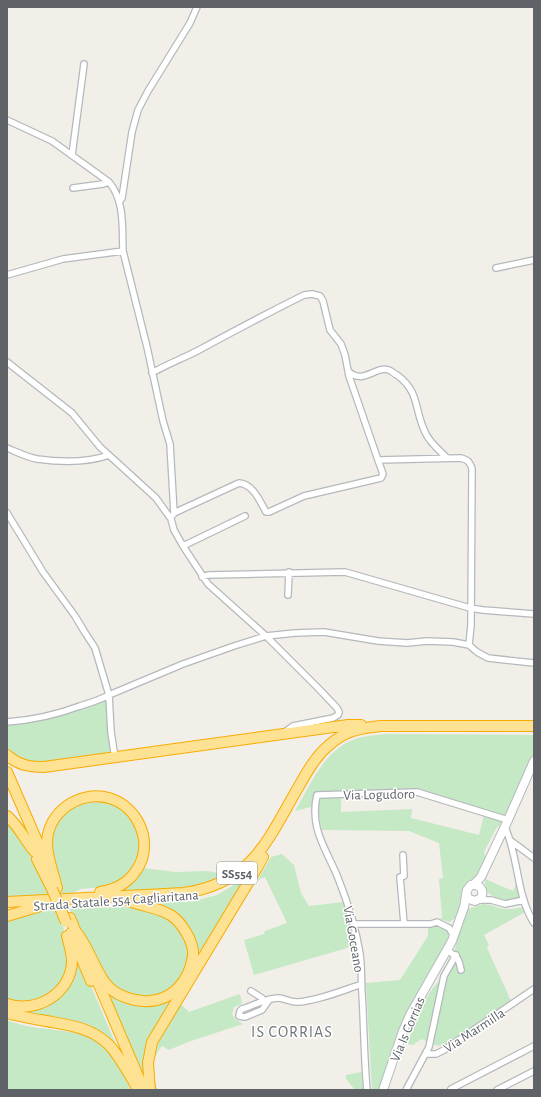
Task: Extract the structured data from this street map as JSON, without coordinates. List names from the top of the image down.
{
  "streets": {
    "highway": ["SS554", "Strada Statale 554 Cagliaritana"],
    "street": [
      "Via Logudoro",
      "Via Goceano",
      "Via Is Corrias",
      "Via Marmilla"
    ]
  },
  "crossings": [
    ["Via Logudoro", "Via Goceano"],
    ["SS554", "Strada Statale 554 Cagliaritana"],
    ["Via Is Corrias", "Via Marmilla"]
  ],
  "districts": ["IS CORRIAS"]
}
